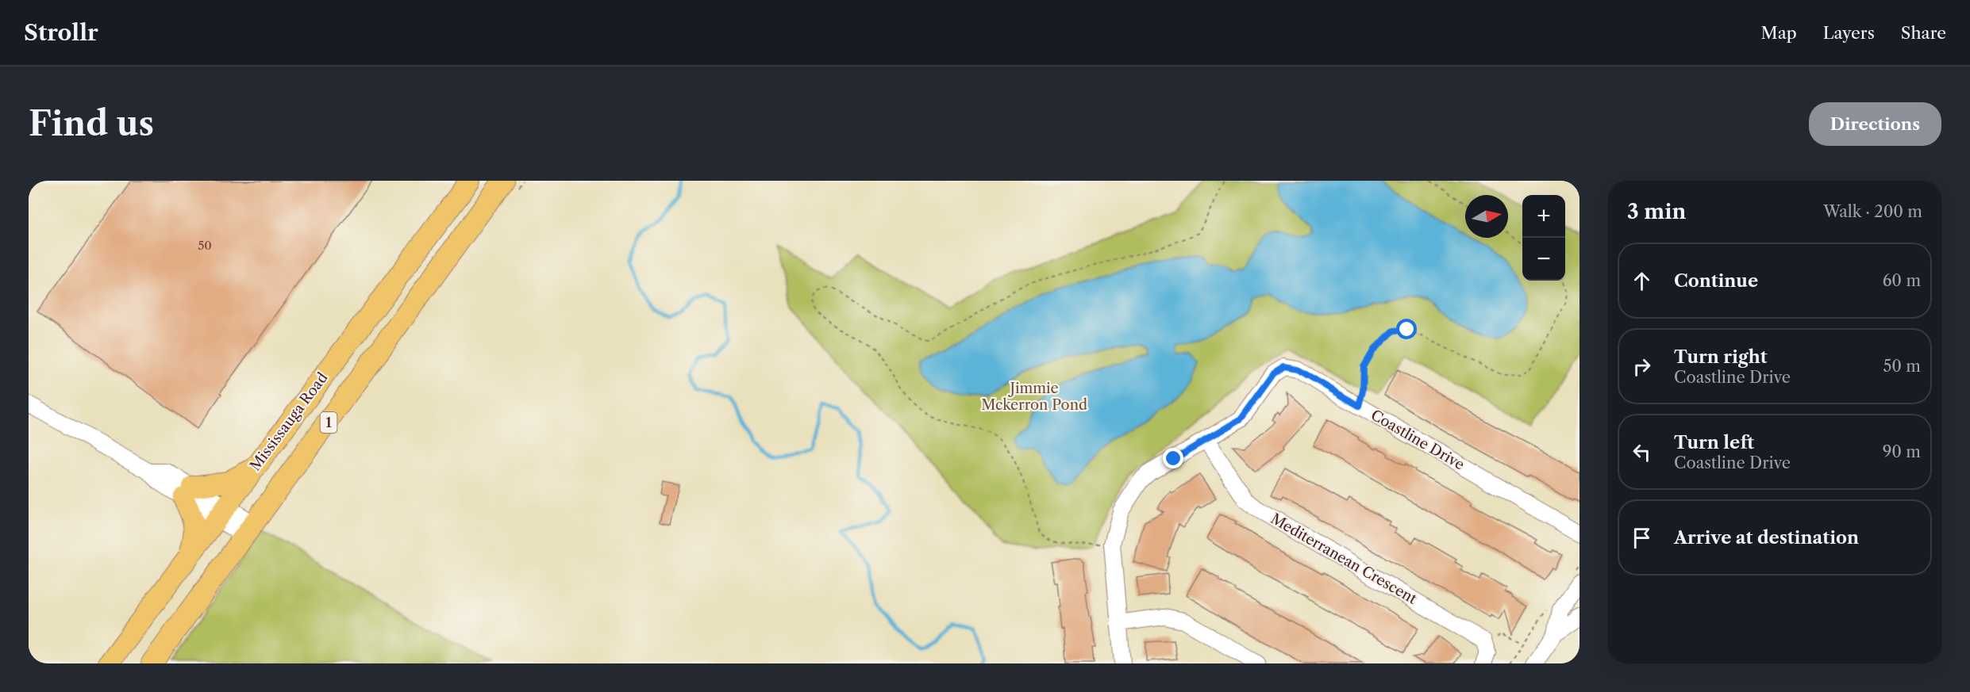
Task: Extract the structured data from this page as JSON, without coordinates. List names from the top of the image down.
{
  "streets": {
    "main road": ["Mississauga Road", "1"],
    "street": ["Coastline Drive", "Mediterranean Crescent"]
  },
  "crossings": [
    ["Coastline Drive", "Mediterranean Crescent"]
  ],
  "parks": ["Jimmie Mckerron Pond"],
  "house_numbers": ["50"],
  "north": "right",
  "page": {
    "header": "Strollr",
    "nav": ["Map", "Layers", "Share"],
    "buttons": "Directions",
    "title": "Find us",
    "heading": ["3 min", "Walk · 200 m"],
    "map_buttons": ["+", "−"],
    "list": [
      ["Continue", "60 m"],
      ["Turn right", "Coastline Drive", "50 m"],
      ["Turn left", "Coastline Drive", "90 m"],
      "Arrive at destination"
    ]
  }
}
